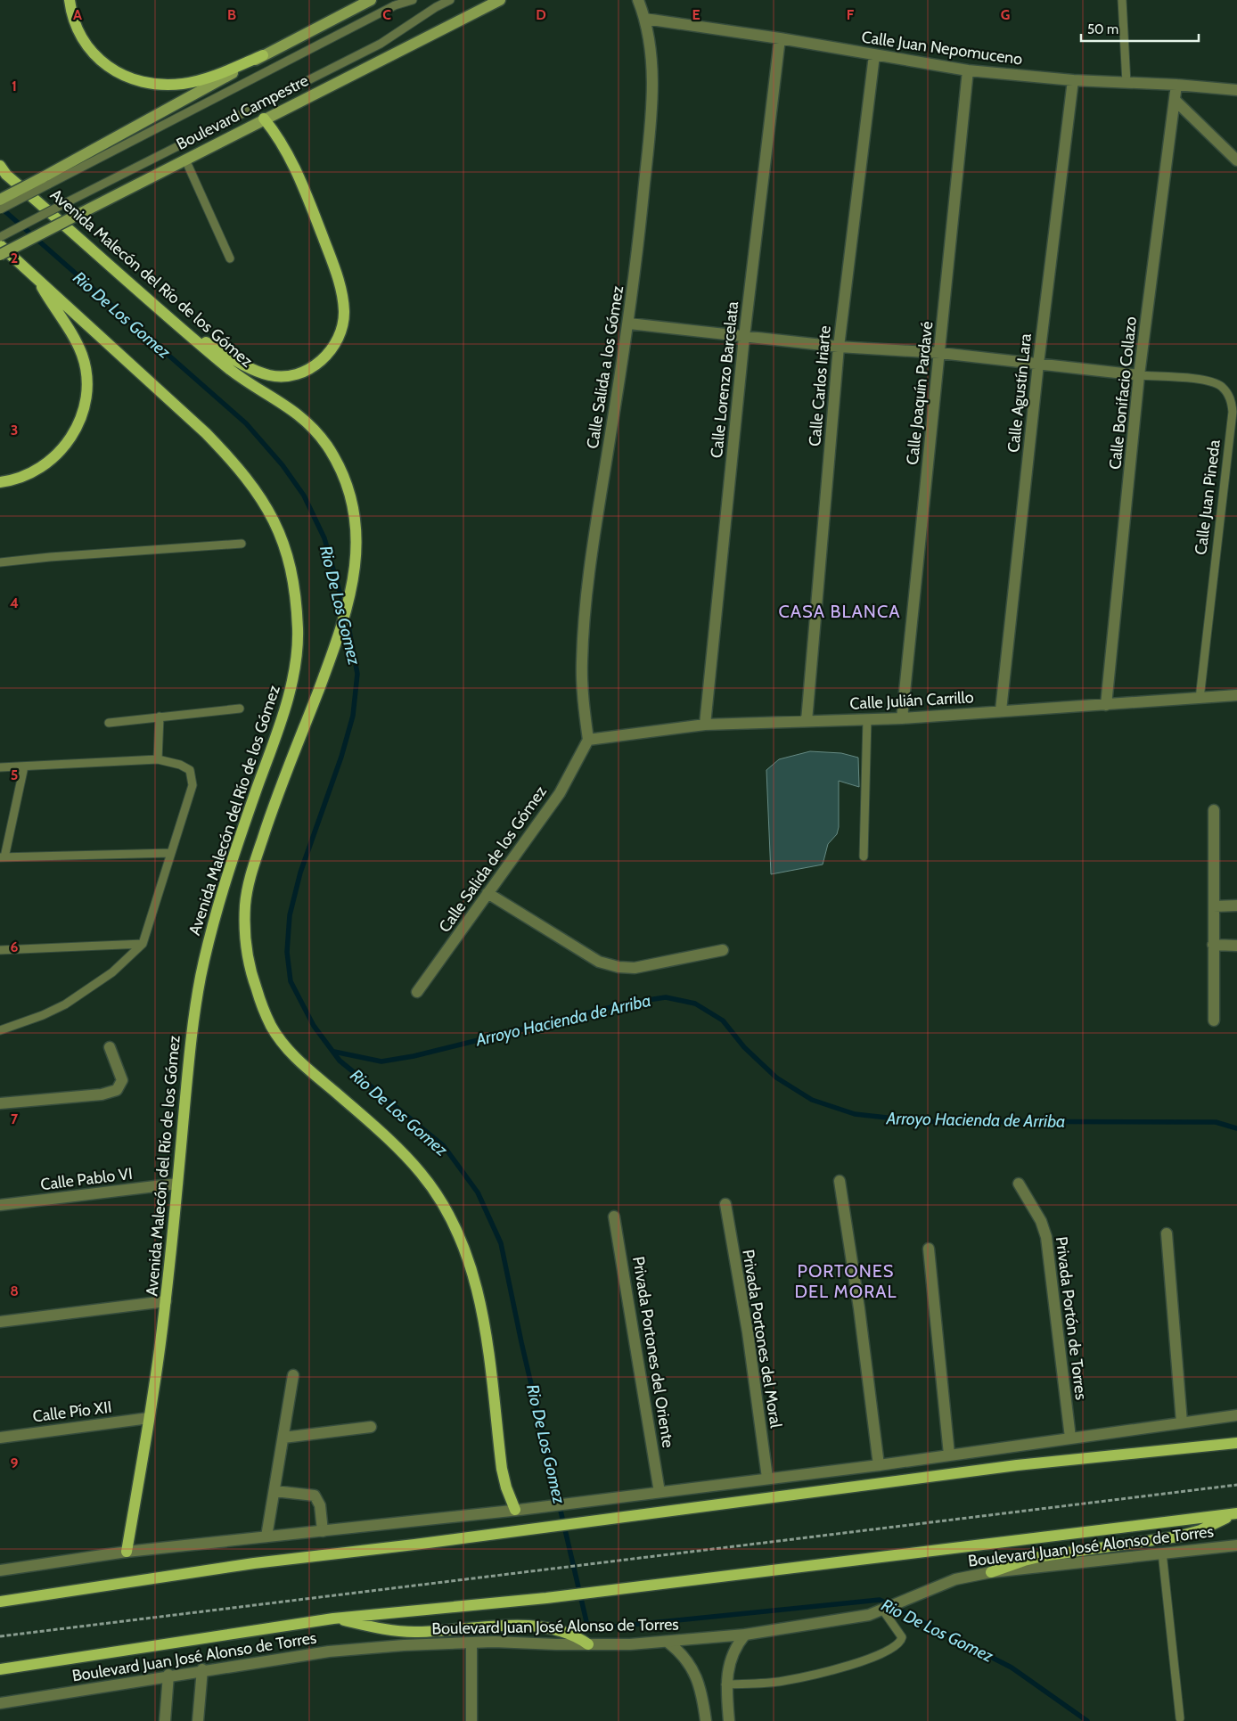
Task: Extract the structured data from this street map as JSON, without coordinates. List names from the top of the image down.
{
  "streets": {
    "main road": ["Boulevard Campestre", "Avenida Malecón del Río de los Gómez", "Boulevard Juan José Alonso de Torres"],
    "street": [
      "Calle Juan Nepomuceno",
      "Calle Salida a los Gómez",
      "Calle Lorenzo Barcelata",
      "Calle Carlos Iriarte",
      "Calle Joaquín Pardavé",
      "Calle Agustín Lara",
      "Calle Bonifacio Collazo",
      "Calle Julián Carrillo",
      "Calle Salida de los Gómez",
      "Calle Pablo VI",
      "Privada Portón de Torres",
      "Privada Portones del Moral",
      "Privada Portones del Oriente",
      "Calle Pío XII"
    ],
    "lane": ["Calle Juan Pineda"]
  },
  "crossings": [
    ["Calle Juan Nepomuceno", "Calle Salida a los Gómez"],
    ["Calle Juan Nepomuceno", "Calle Lorenzo Barcelata"],
    ["Calle Juan Nepomuceno", "Calle Carlos Iriarte"],
    ["Calle Juan Nepomuceno", "Calle Joaquín Pardavé"],
    ["Calle Juan Nepomuceno", "Calle Agustín Lara"],
    ["Calle Juan Nepomuceno", "Calle Bonifacio Collazo"],
    ["Avenida Malecón del Río de los Gómez", "Calle Pablo VI"],
    ["Avenida Malecón del Río de los Gómez", "Calle Pío XII"],
    ["Calle Salida a los Gómez", "Calle Julián Carrillo"],
    ["Calle Salida a los Gómez", "Calle Salida de los Gómez"],
    ["Calle Lorenzo Barcelata", "Calle Julián Carrillo"],
    ["Calle Carlos Iriarte", "Calle Julián Carrillo"],
    ["Calle Joaquín Pardavé", "Calle Julián Carrillo"],
    ["Calle Agustín Lara", "Calle Julián Carrillo"],
    ["Calle Bonifacio Collazo", "Calle Juan Pineda"],
    ["Calle Bonifacio Collazo", "Calle Julián Carrillo"],
    ["Calle Juan Pineda", "Calle Julián Carrillo"],
    ["Calle Julián Carrillo", "Calle Salida de los Gómez"]
  ],
  "districts": ["CASA BLANCA", "PORTONES DEL MORAL"],
  "water": ["Rio De Los Gomez", "Arroyo Hacienda de Arriba"],
  "scale_bar": "50 m",
  "grid": {
    "columns": [
      "A",
      "B",
      "C",
      "D",
      "E",
      "F",
      "G"
    ],
    "rows": [
      "1",
      "2",
      "3",
      "4",
      "5",
      "6",
      "7",
      "8",
      "9"
    ]
  }
}
